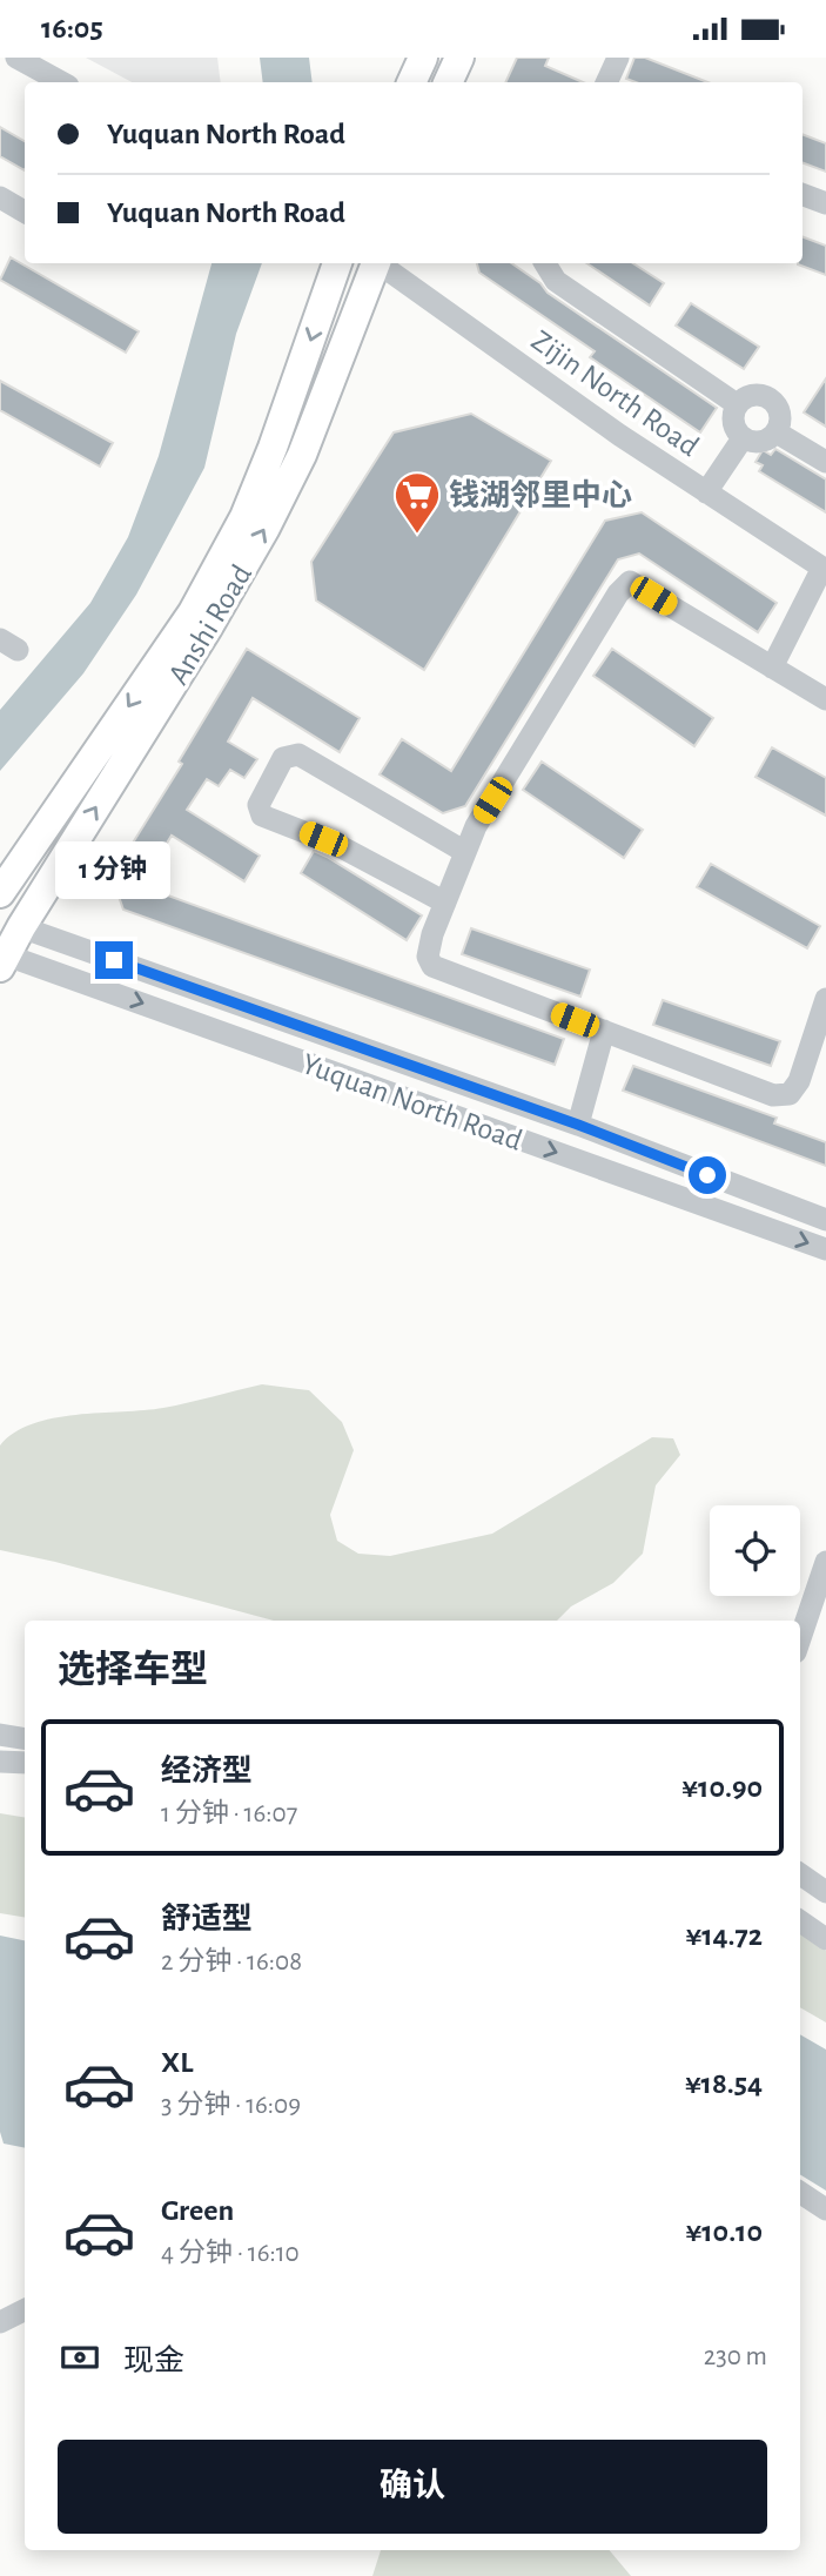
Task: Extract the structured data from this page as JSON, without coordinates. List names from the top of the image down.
{
  "streets": {
    "main road": ["Anshi Road"],
    "street": ["Zijin North Road", "Yuquan North Road"]
  },
  "crossings": [
    ["Anshi Road", "Yuquan North Road"]
  ],
  "places": {
    "supermarket": ["钱湖邻里中心"]
  },
  "page": {
    "status": "16:05",
    "banner": ["Yuquan North Road", "Yuquan North Road"],
    "bubble": "1 分钟",
    "heading": "选择车型",
    "list": [
      {
        "name": "经济型",
        "note": "1 分钟 · 16:07",
        "value": "¥10.90"
      },
      {
        "name": "舒适型",
        "note": "2 分钟 · 16:08",
        "value": "¥14.72"
      },
      {
        "name": "XL",
        "note": "3 分钟 · 16:09",
        "value": "¥18.54"
      },
      {
        "name": "Green",
        "note": "4 分钟 · 16:10",
        "value": "¥10.10"
      }
    ],
    "pay": ["现金", "230 m"],
    "buttons": "确认"
  }
}
